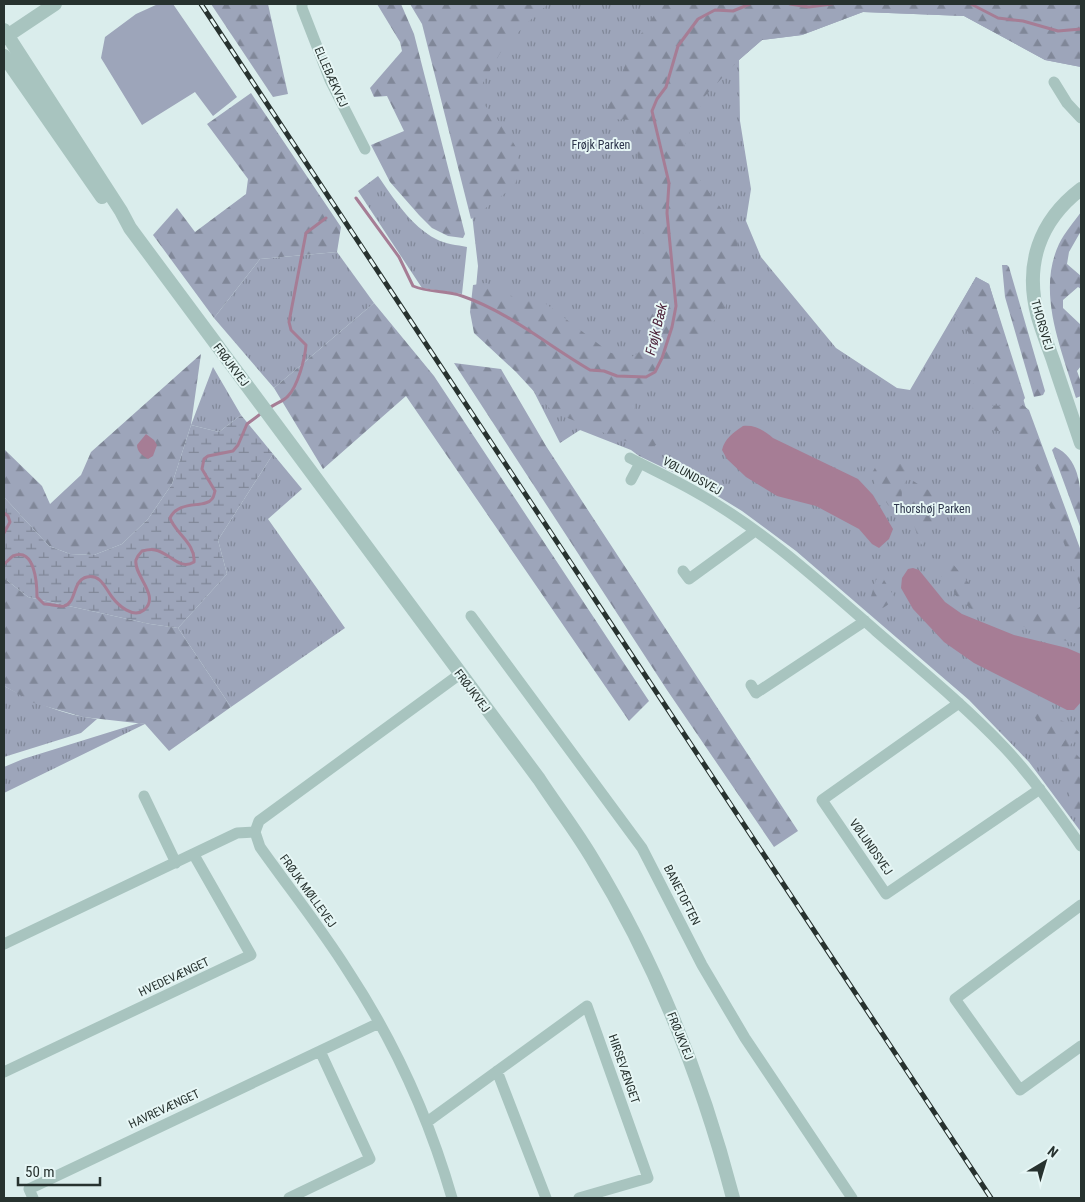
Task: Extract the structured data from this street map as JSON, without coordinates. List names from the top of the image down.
{
  "streets": {
    "street": [
      "ELLEBÆKVEJ",
      "THORSVEJ",
      "FRØJKVEJ",
      "VØLUNDSVEJ",
      "FRØJK MØLLEVEJ",
      "BANETOFTEN",
      "HVEDEVÆNGET",
      "HIRSEVÆNGET",
      "HAVREVÆNGET"
    ]
  },
  "crossings": [
    ["FRØJK MØLLEVEJ", "HIRSEVÆNGET"],
    ["FRØJK MØLLEVEJ", "HAVREVÆNGET"]
  ],
  "water": ["Frøjk Bæk"],
  "parks": ["Frøjk Parken", "Thorshøj Parken"],
  "scale_bar": "50 m",
  "north": "top right"
}
